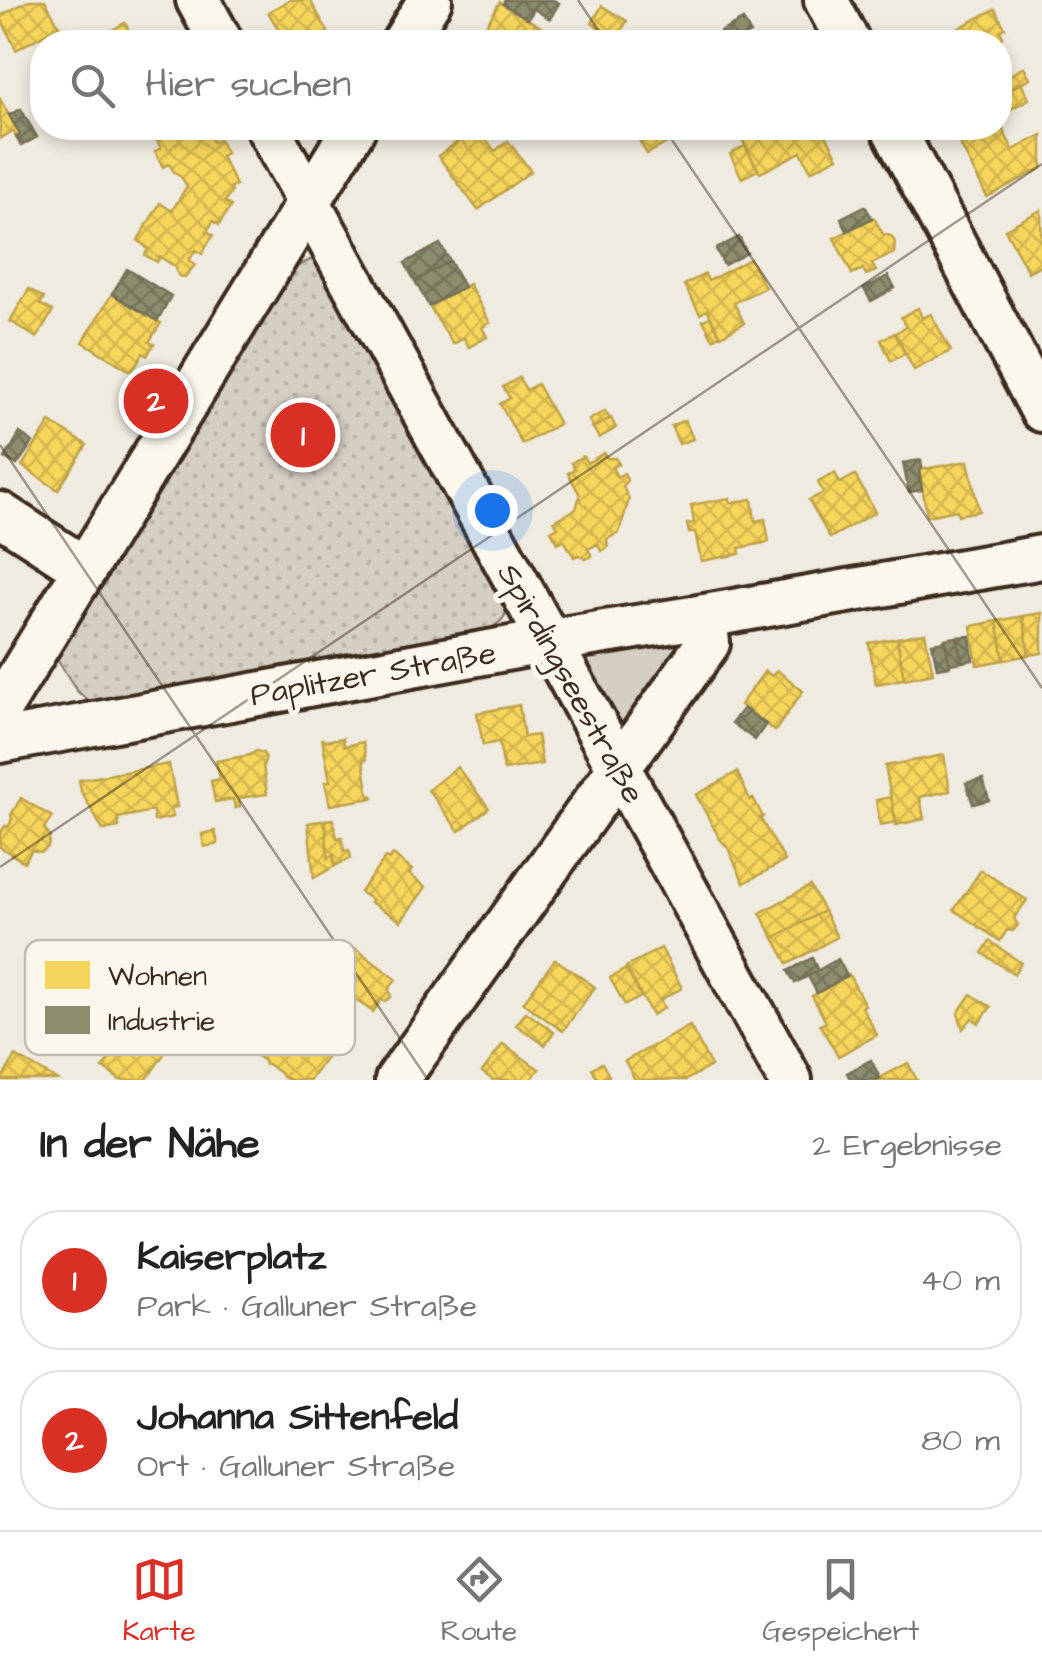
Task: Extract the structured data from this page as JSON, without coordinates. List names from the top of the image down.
{
  "streets": {
    "street": ["Paplitzer Straße", "Spirdingseestraße"]
  },
  "crossings": [
    ["Paplitzer Straße", "Spirdingseestraße"]
  ],
  "legend": ["Wohnen", "Industrie"],
  "page": {
    "search": "Hier suchen",
    "pins": ["2", "1"],
    "heading": ["In der Nähe", "2 Ergebnisse"],
    "list": [
      {
        "mark": "1",
        "name": "Kaiserplatz",
        "note": "Park · Galluner Straße",
        "value": "40 m"
      },
      {
        "mark": "2",
        "name": "Johanna Sittenfeld",
        "note": "Ort · Galluner Straße",
        "value": "80 m"
      }
    ],
    "nav": ["Karte", "Route", "Gespeichert"]
  }
}
